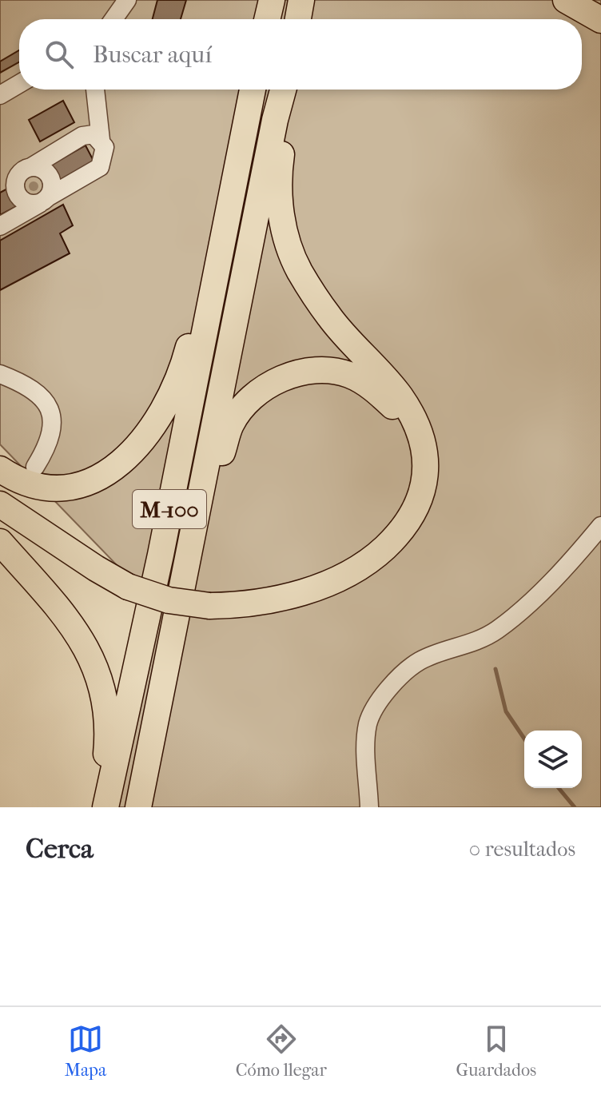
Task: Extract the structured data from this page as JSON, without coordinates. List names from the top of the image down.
{
  "streets": {
    "highway": ["M-100"]
  },
  "page": {
    "search": "Buscar aquí",
    "heading": ["Cerca", "0 resultados"],
    "nav": ["Mapa", "Cómo llegar", "Guardados"]
  }
}
